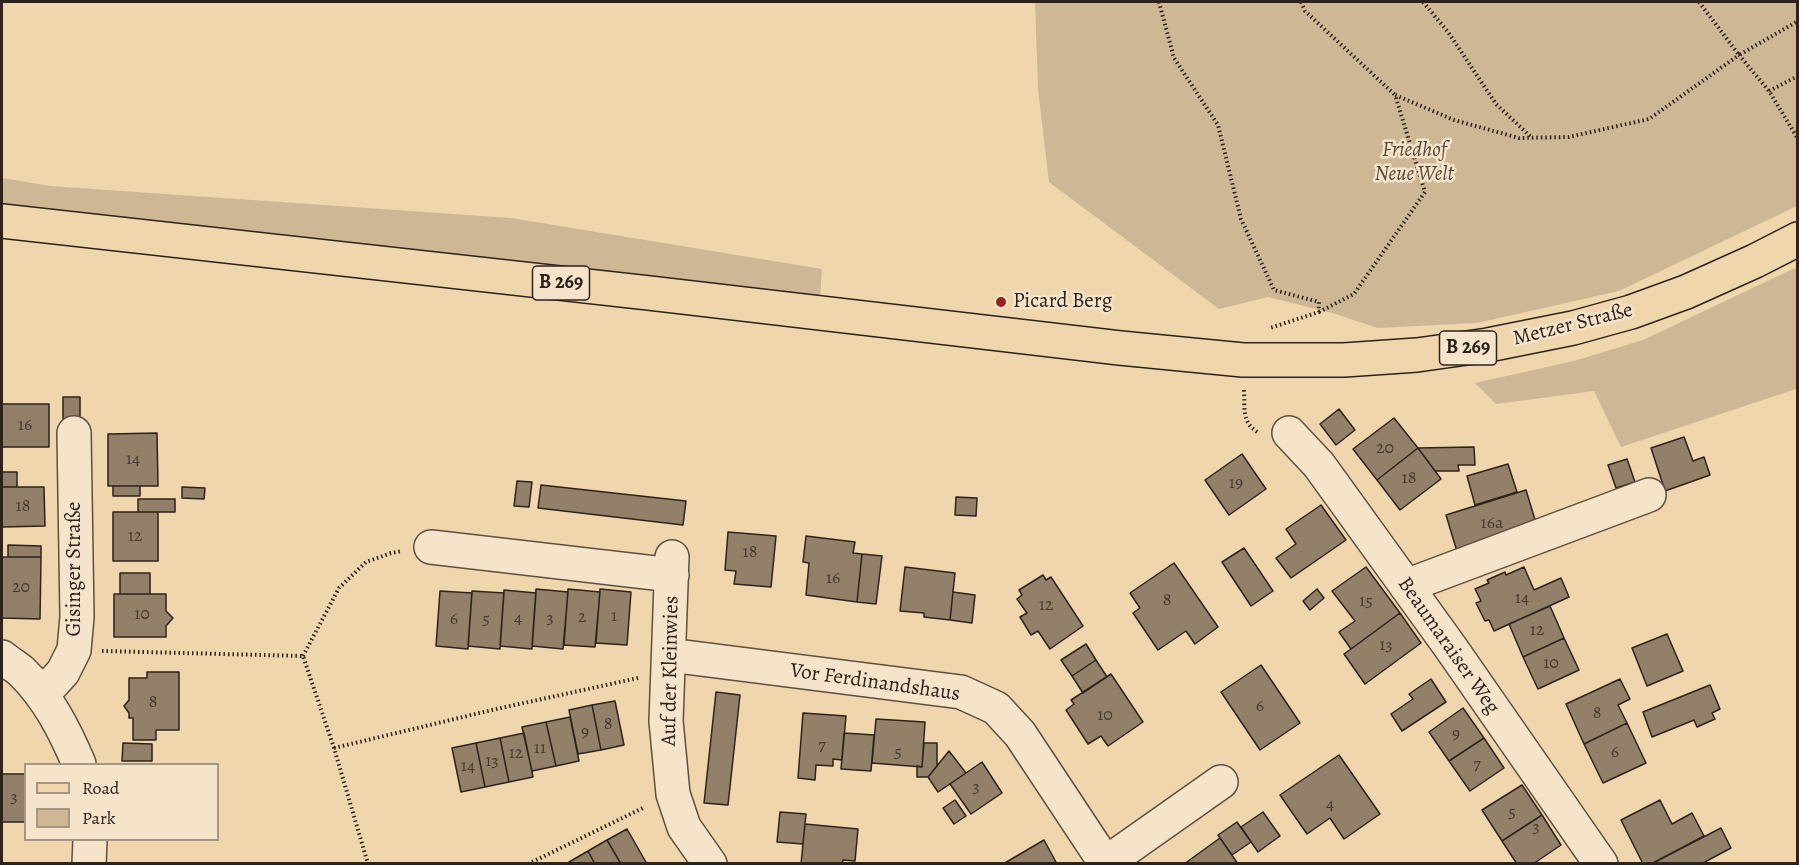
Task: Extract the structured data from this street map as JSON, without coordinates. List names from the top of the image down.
{
  "streets": {
    "main road": ["B 269", "Metzer Straße"],
    "street": [
      "Gisinger Straße",
      "Beaumaraiser Weg",
      "Auf der Kleinwies",
      "Vor Ferdinandshaus"
    ]
  },
  "crossings": [
    ["Auf der Kleinwies", "Vor Ferdinandshaus"]
  ],
  "parks": ["Friedhof Neue Welt"],
  "places": ["Picard Berg"],
  "house_numbers": [
    "16",
    "20",
    "14",
    "18",
    "19",
    "18",
    "16a",
    "12",
    "18",
    "16",
    "20",
    "14",
    "8",
    "15",
    "12",
    "10",
    "1",
    "2",
    "4",
    "3",
    "6",
    "5",
    "12",
    "13",
    "10",
    "8",
    "6",
    "8",
    "10",
    "8",
    "9",
    "9",
    "7",
    "11",
    "5",
    "6",
    "12",
    "13",
    "7",
    "14",
    "3",
    "3",
    "4",
    "5",
    "3"
  ],
  "legend": ["Road", "Park"]
}
